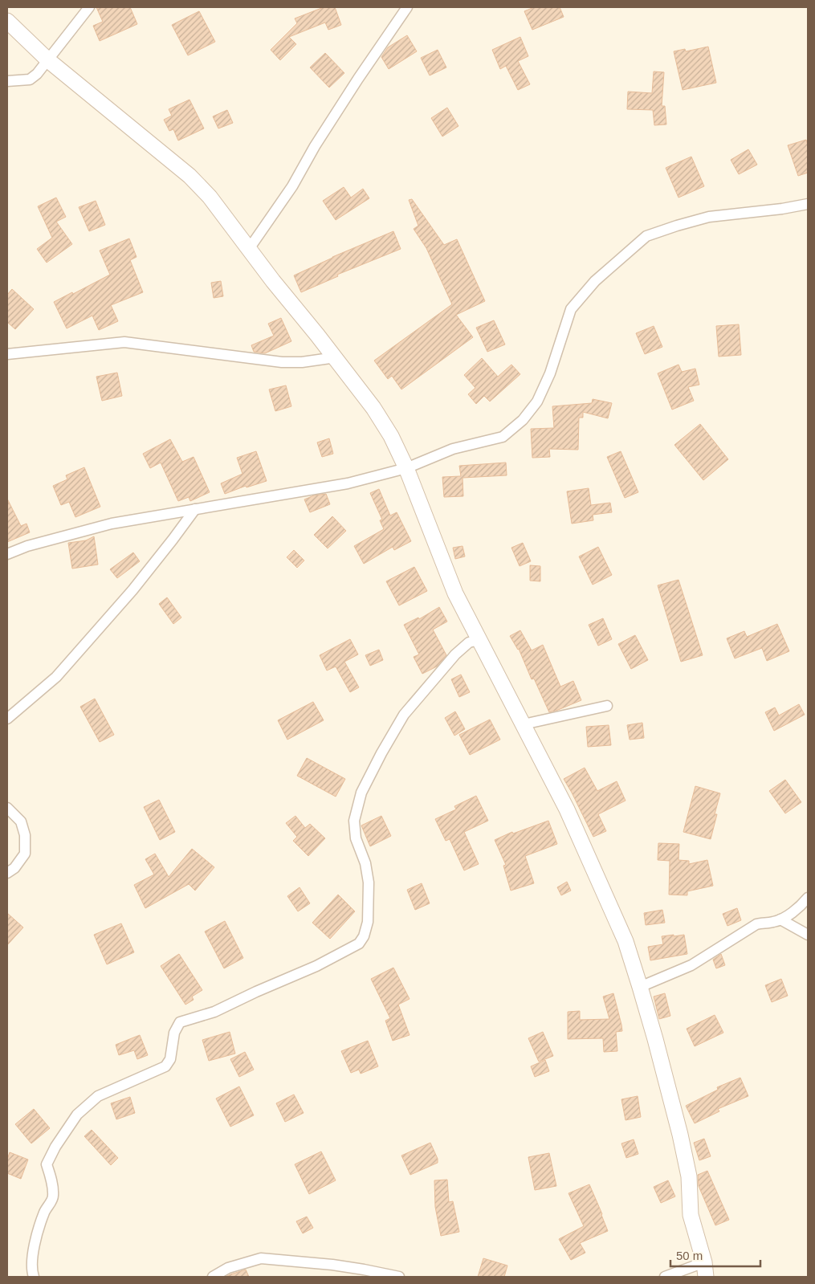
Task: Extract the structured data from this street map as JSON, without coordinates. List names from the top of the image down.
{
  "scale_bar": "50 m"
}
